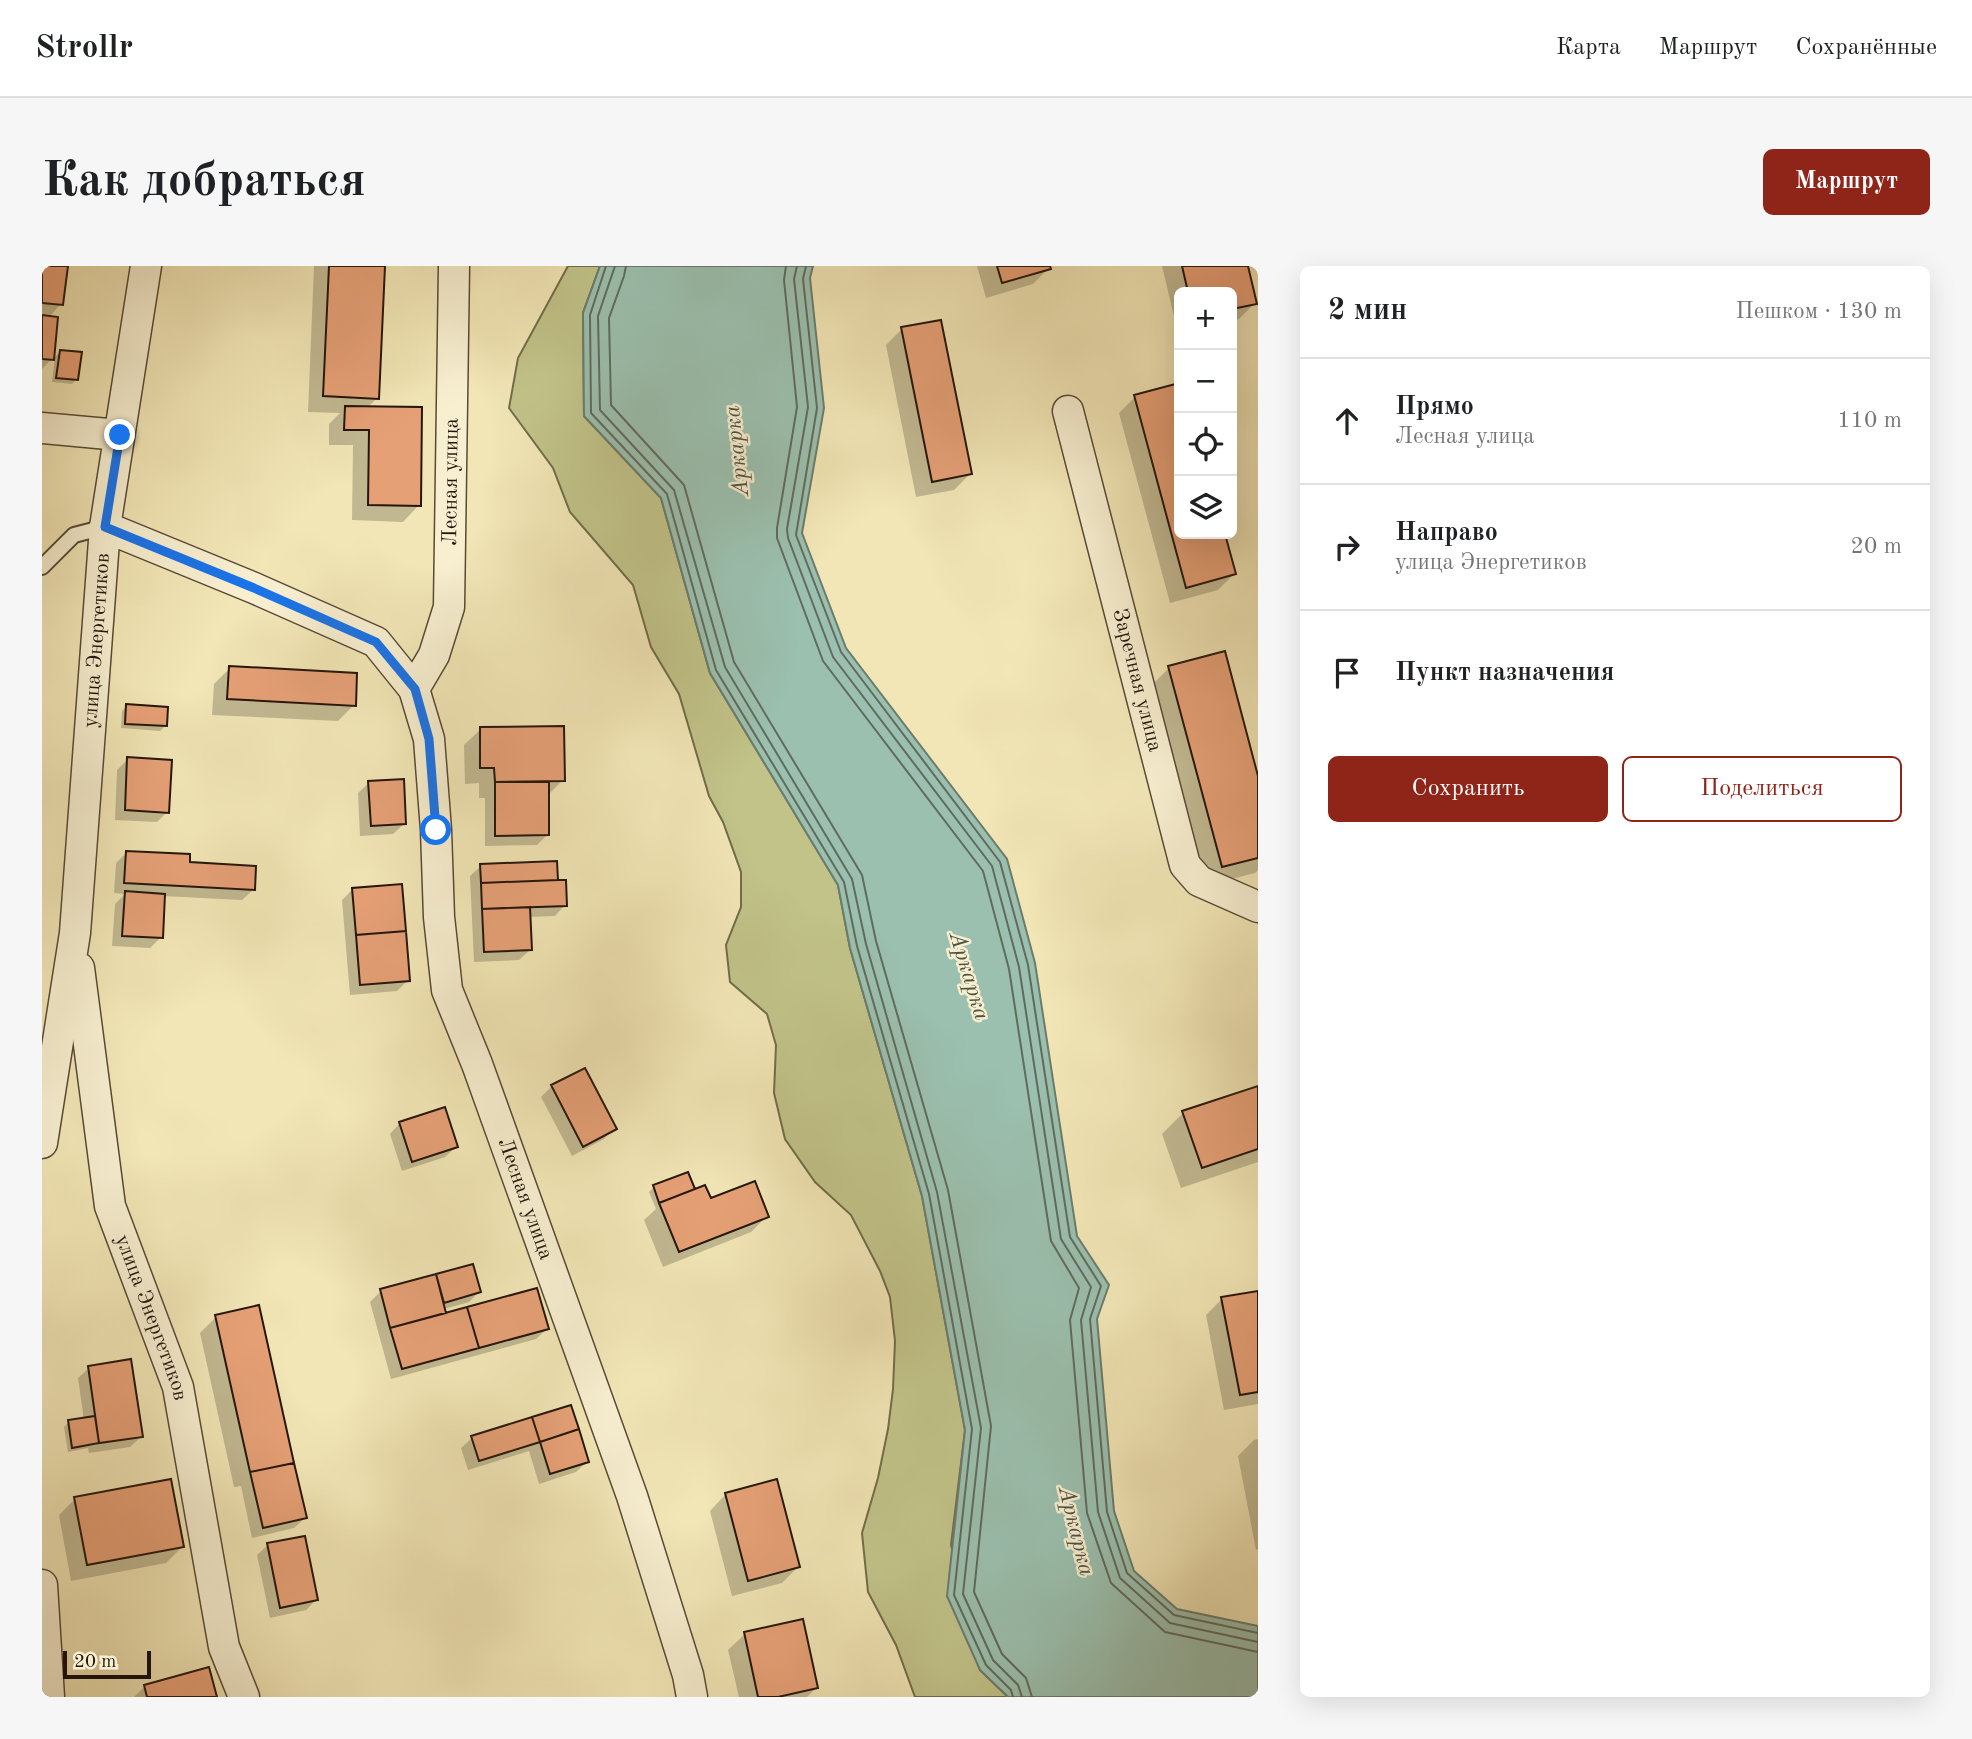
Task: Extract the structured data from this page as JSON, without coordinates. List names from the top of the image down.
{
  "streets": {
    "street": ["Лесная улица", "улица Энергетиков", "Заречная улица"]
  },
  "crossings": [
    ["Лесная улица", "улица Энергетиков"]
  ],
  "water": ["Аркарка"],
  "scale_bar": "20 m",
  "page": {
    "header": "Strollr",
    "nav": ["Карта", "Маршрут", "Сохранённые"],
    "buttons": [
      "Маршрут",
      ["Сохранить", "Поделиться"]
    ],
    "title": "Как добраться",
    "heading": ["2 мин", "Пешком · 130 m"],
    "map_buttons": ["+", "−"],
    "list": [
      ["Прямо", "Лесная улица", "110 m"],
      ["Направо", "улица Энергетиков", "20 m"],
      "Пункт назначения"
    ],
    "scale": "20 m"
  }
}
